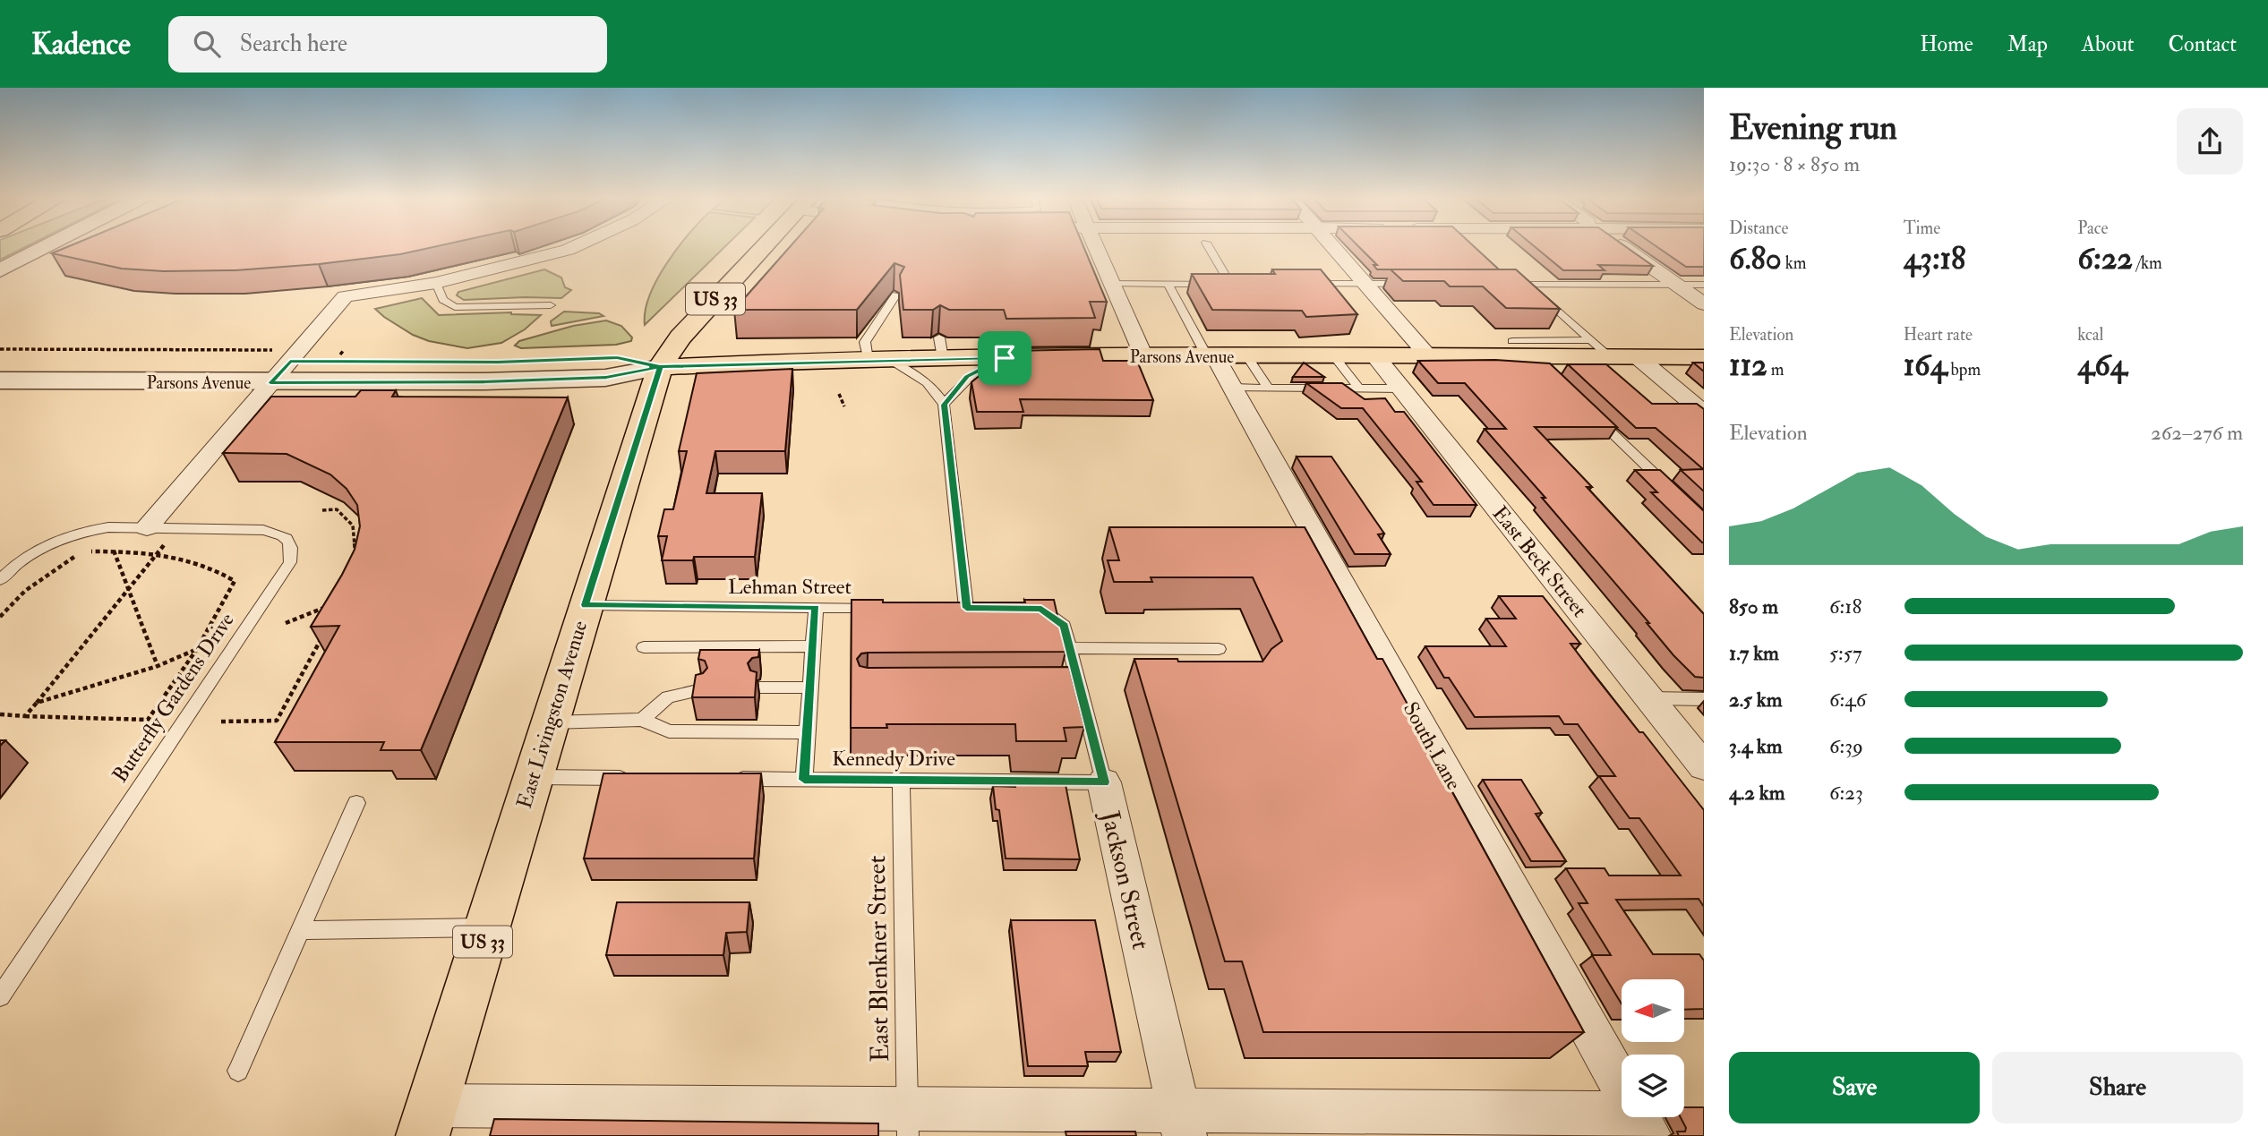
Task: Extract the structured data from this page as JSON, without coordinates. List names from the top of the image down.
{
  "streets": {
    "main road": ["US 33", "Parsons Avenue", "East Livingston Avenue"],
    "street": ["East Beck Street", "South Lane", "Jackson Street"],
    "lane": [
      "Lehman Street",
      "Butterfly Gardens Drive",
      "Kennedy Drive",
      "East Blenkner Street"
    ]
  },
  "crossings": [
    ["Parsons Avenue", "East Beck Street"],
    ["Parsons Avenue", "East Livingston Avenue"],
    ["Parsons Avenue", "South Lane"],
    ["Lehman Street", "East Livingston Avenue"],
    ["Kennedy Drive", "Jackson Street"],
    ["Kennedy Drive", "East Blenkner Street"]
  ],
  "north": "left",
  "page": {
    "header": "Kadence",
    "search": "Search here",
    "nav": [
      "Home",
      "Map",
      "About",
      "Contact"
    ],
    "heading": ["Evening run", "19:30 · 8 × 850 m"],
    "stats": [
      ["Distance", "6.80 km"],
      ["Time", "43:18"],
      ["Pace", "6:22 /km"],
      ["Elevation", "112 m"],
      ["Heart rate", "164 bpm"],
      ["kcal", "464"]
    ],
    "chart": ["Elevation", "262–276 m"],
    "list": [
      {
        "name": "850 m",
        "note": "6:18"
      },
      {
        "name": "1.7 km",
        "note": "5:57"
      },
      {
        "name": "2.5 km",
        "note": "6:46"
      },
      {
        "name": "3.4 km",
        "note": "6:39"
      },
      {
        "name": "4.2 km",
        "note": "6:23"
      }
    ],
    "buttons": ["Save", "Share"]
  }
}
